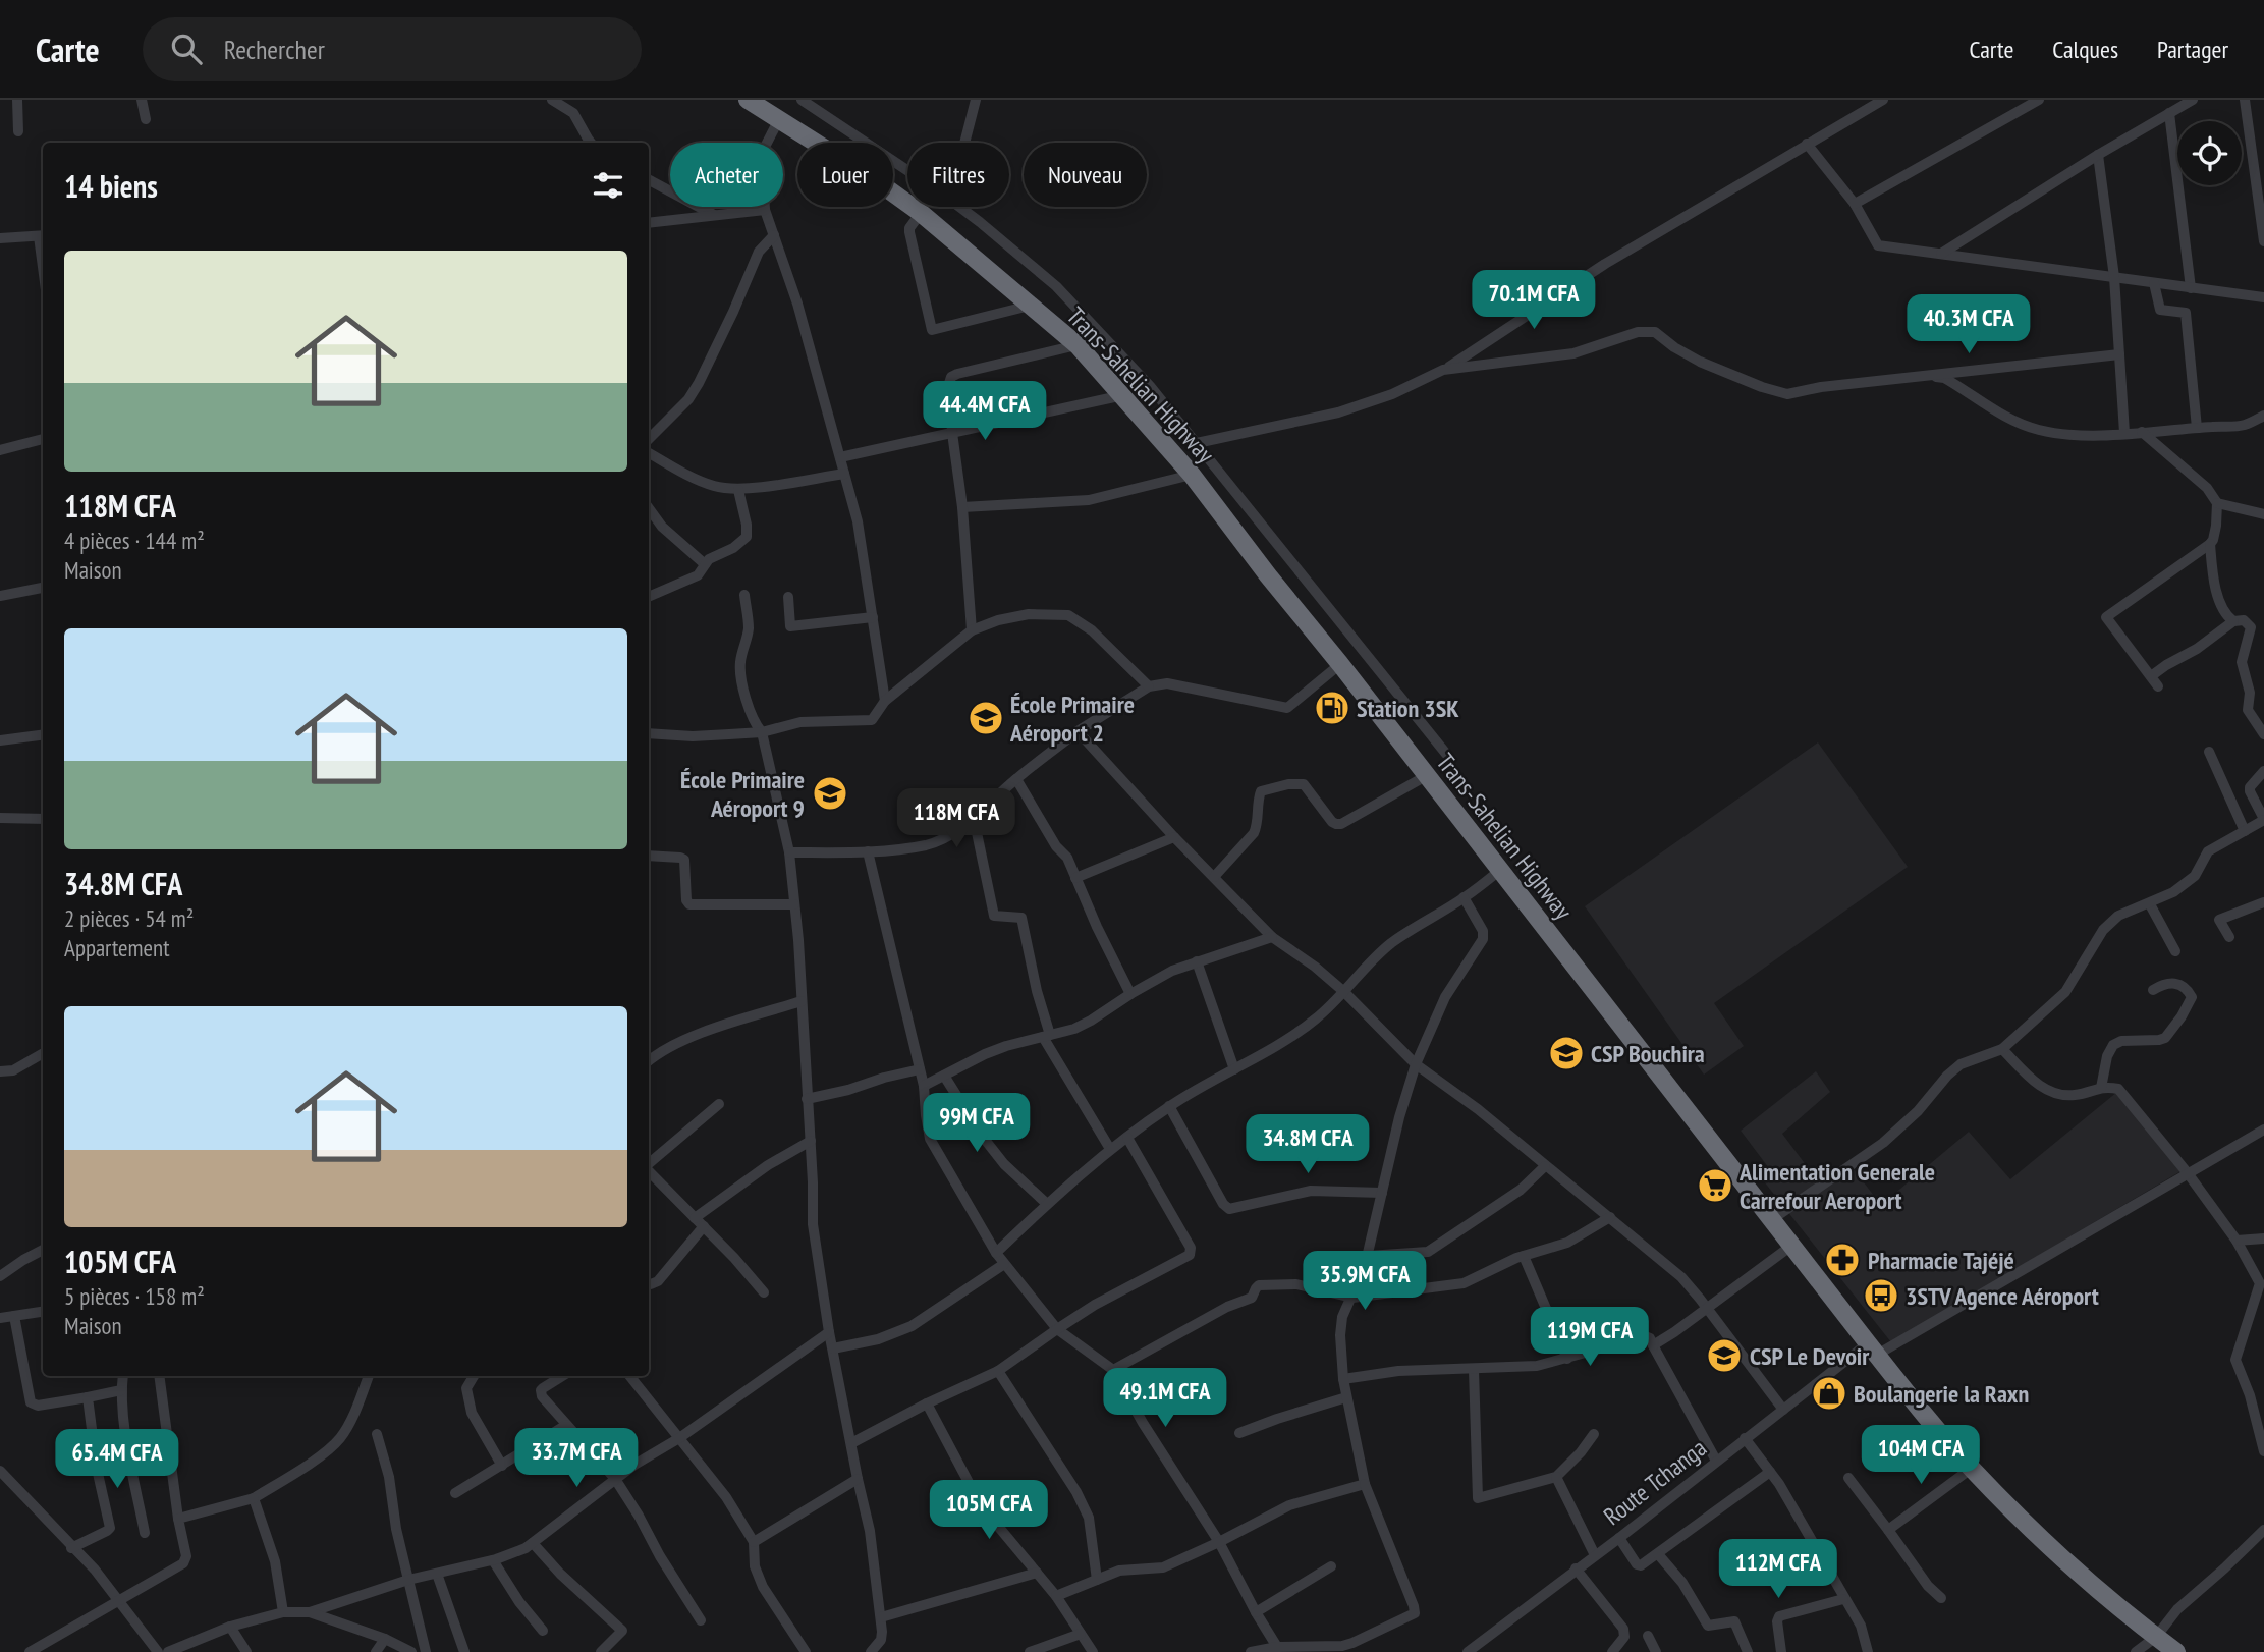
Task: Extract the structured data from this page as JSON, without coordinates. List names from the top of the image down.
{
  "streets": {
    "highway": ["Trans-Sahelian Highway"],
    "street": ["Route Tchanga"]
  },
  "crossings": [
    ["Trans-Sahelian Highway", "Route Tchanga"]
  ],
  "places": {
    "fuel station": ["Station 3SK"],
    "school or university": [
      "École Primaire Aéroport 2",
      "École Primaire Aéroport 9",
      "CSP Bouchira",
      "CSP Le Devoir"
    ],
    "supermarket": ["Alimentation Generale Carrefour Aeroport"],
    "pharmacy": ["Pharmacie Tajéjé"],
    "bus stop": ["3STV Agence Aéroport"],
    "shop": ["Boulangerie la Raxn"]
  },
  "page": {
    "header": "Carte",
    "search": "Rechercher",
    "nav": ["Carte", "Calques", "Partager"],
    "chip": [
      "Acheter",
      "Louer",
      "Filtres",
      "Nouveau"
    ],
    "heading": "14 biens",
    "list": [
      {
        "name": "118M CFA",
        "note": "4 pièces · 144 m² · Maison"
      },
      {
        "name": "34.8M CFA",
        "note": "2 pièces · 54 m² · Appartement"
      },
      {
        "name": "105M CFA",
        "note": "5 pièces · 158 m² · Maison"
      }
    ],
    "price": [
      "70.1M CFA",
      "40.3M CFA",
      "44.4M CFA",
      "118M CFA",
      "99M CFA",
      "34.8M CFA",
      "35.9M CFA",
      "119M CFA",
      "49.1M CFA",
      "104M CFA",
      "33.7M CFA",
      "65.4M CFA",
      "105M CFA",
      "112M CFA"
    ]
  }
}
